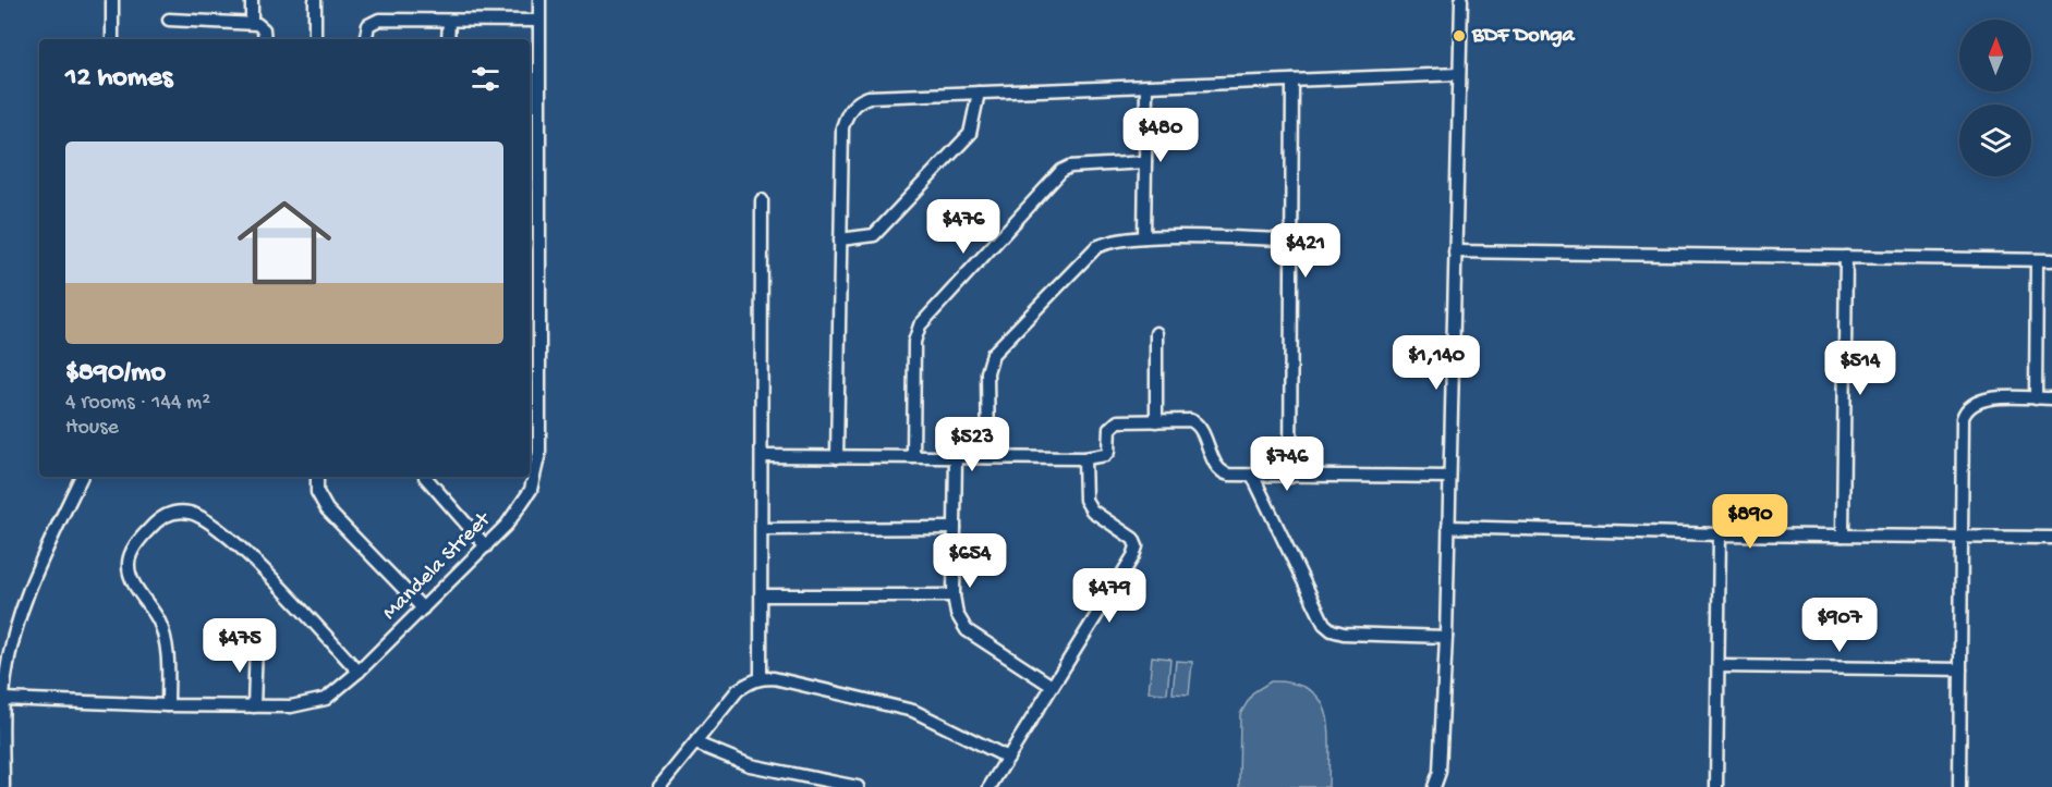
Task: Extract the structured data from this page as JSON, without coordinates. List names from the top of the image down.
{
  "streets": {
    "street": ["Mandela Street"]
  },
  "places": ["BDF Donga"],
  "north": "top",
  "page": {
    "heading": "12 homes",
    "price": [
      "$480",
      "$476",
      "$421",
      "$1,140",
      "$514",
      "$523",
      "$746",
      "$890",
      "$654",
      "$479",
      "$907",
      "$475"
    ],
    "list": [
      {
        "name": "$890/mo",
        "note": "4 rooms · 144 m² · House"
      }
    ]
  }
}
